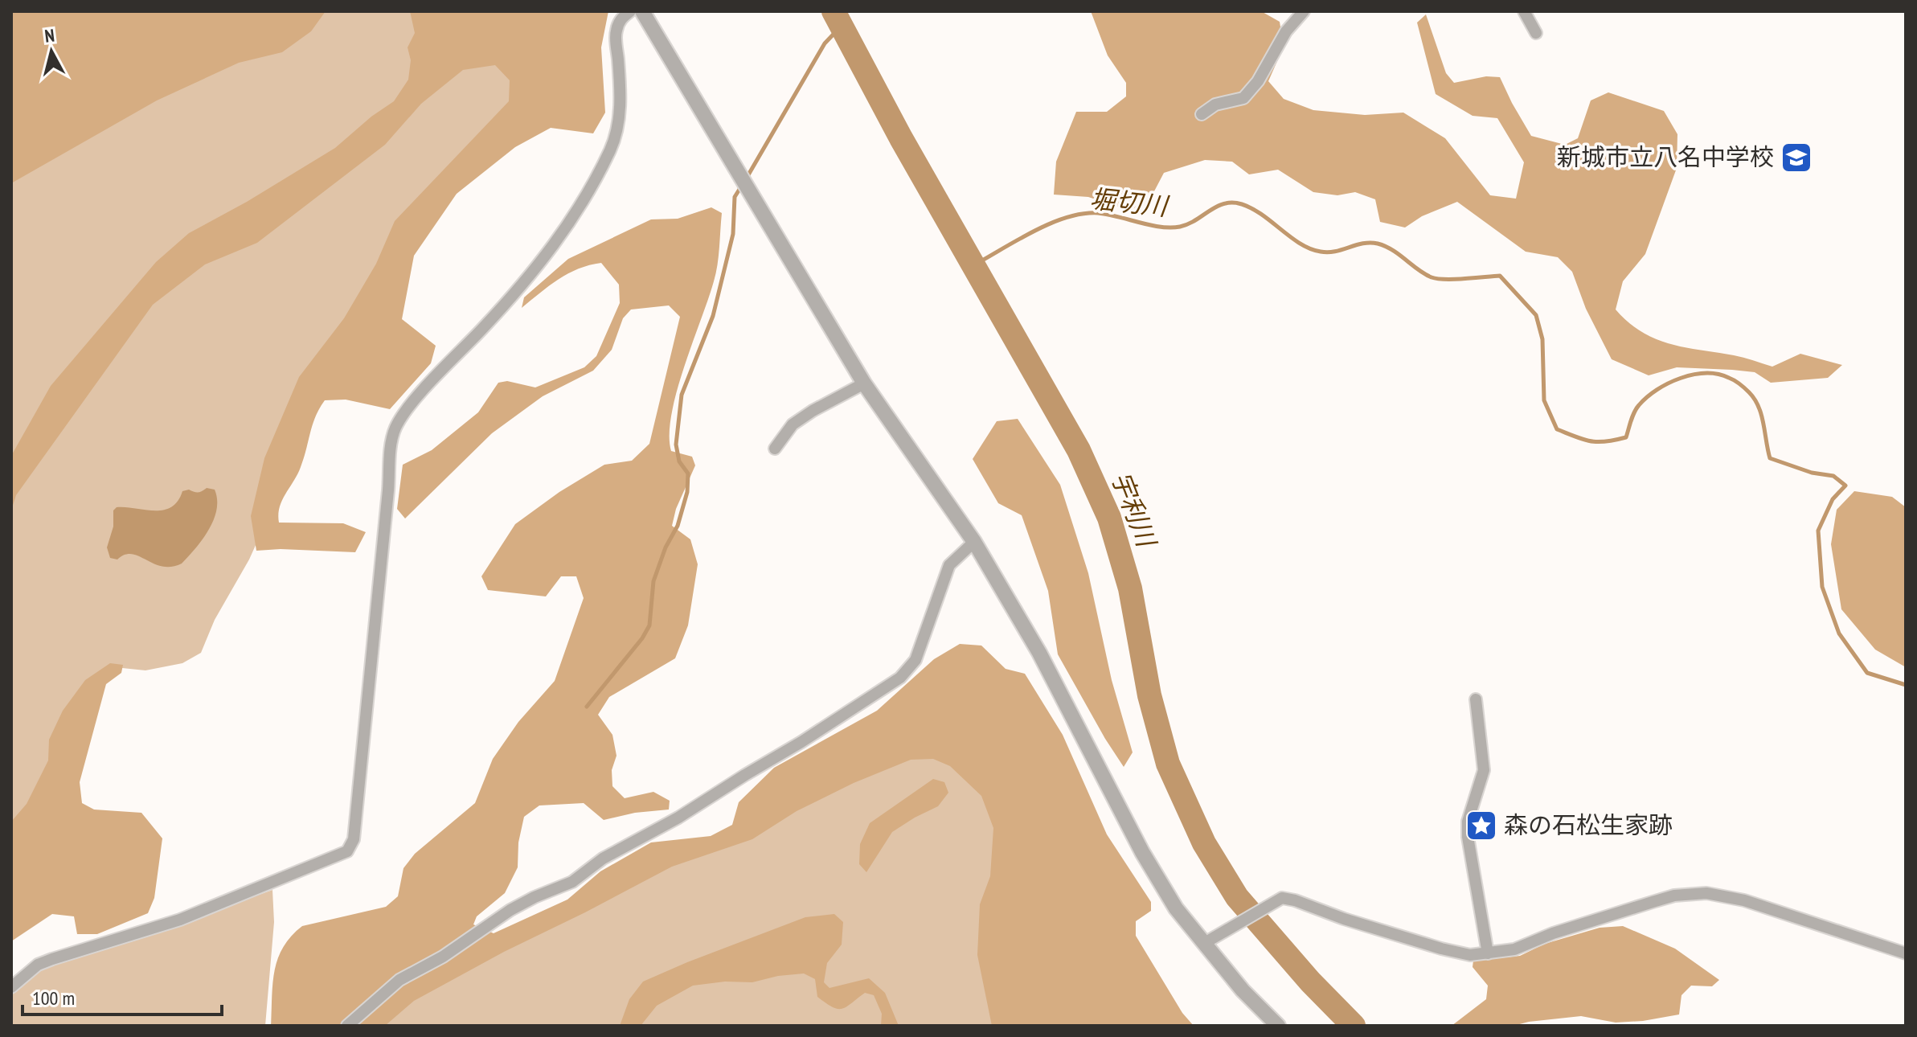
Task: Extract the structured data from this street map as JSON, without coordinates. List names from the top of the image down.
{
  "water": ["堀切川", "宇利川"],
  "places": {
    "school or university": ["新城市立八名中学校"],
    "place": ["森の石松生家跡"]
  },
  "scale_bar": "100 m",
  "north": "top"
}
